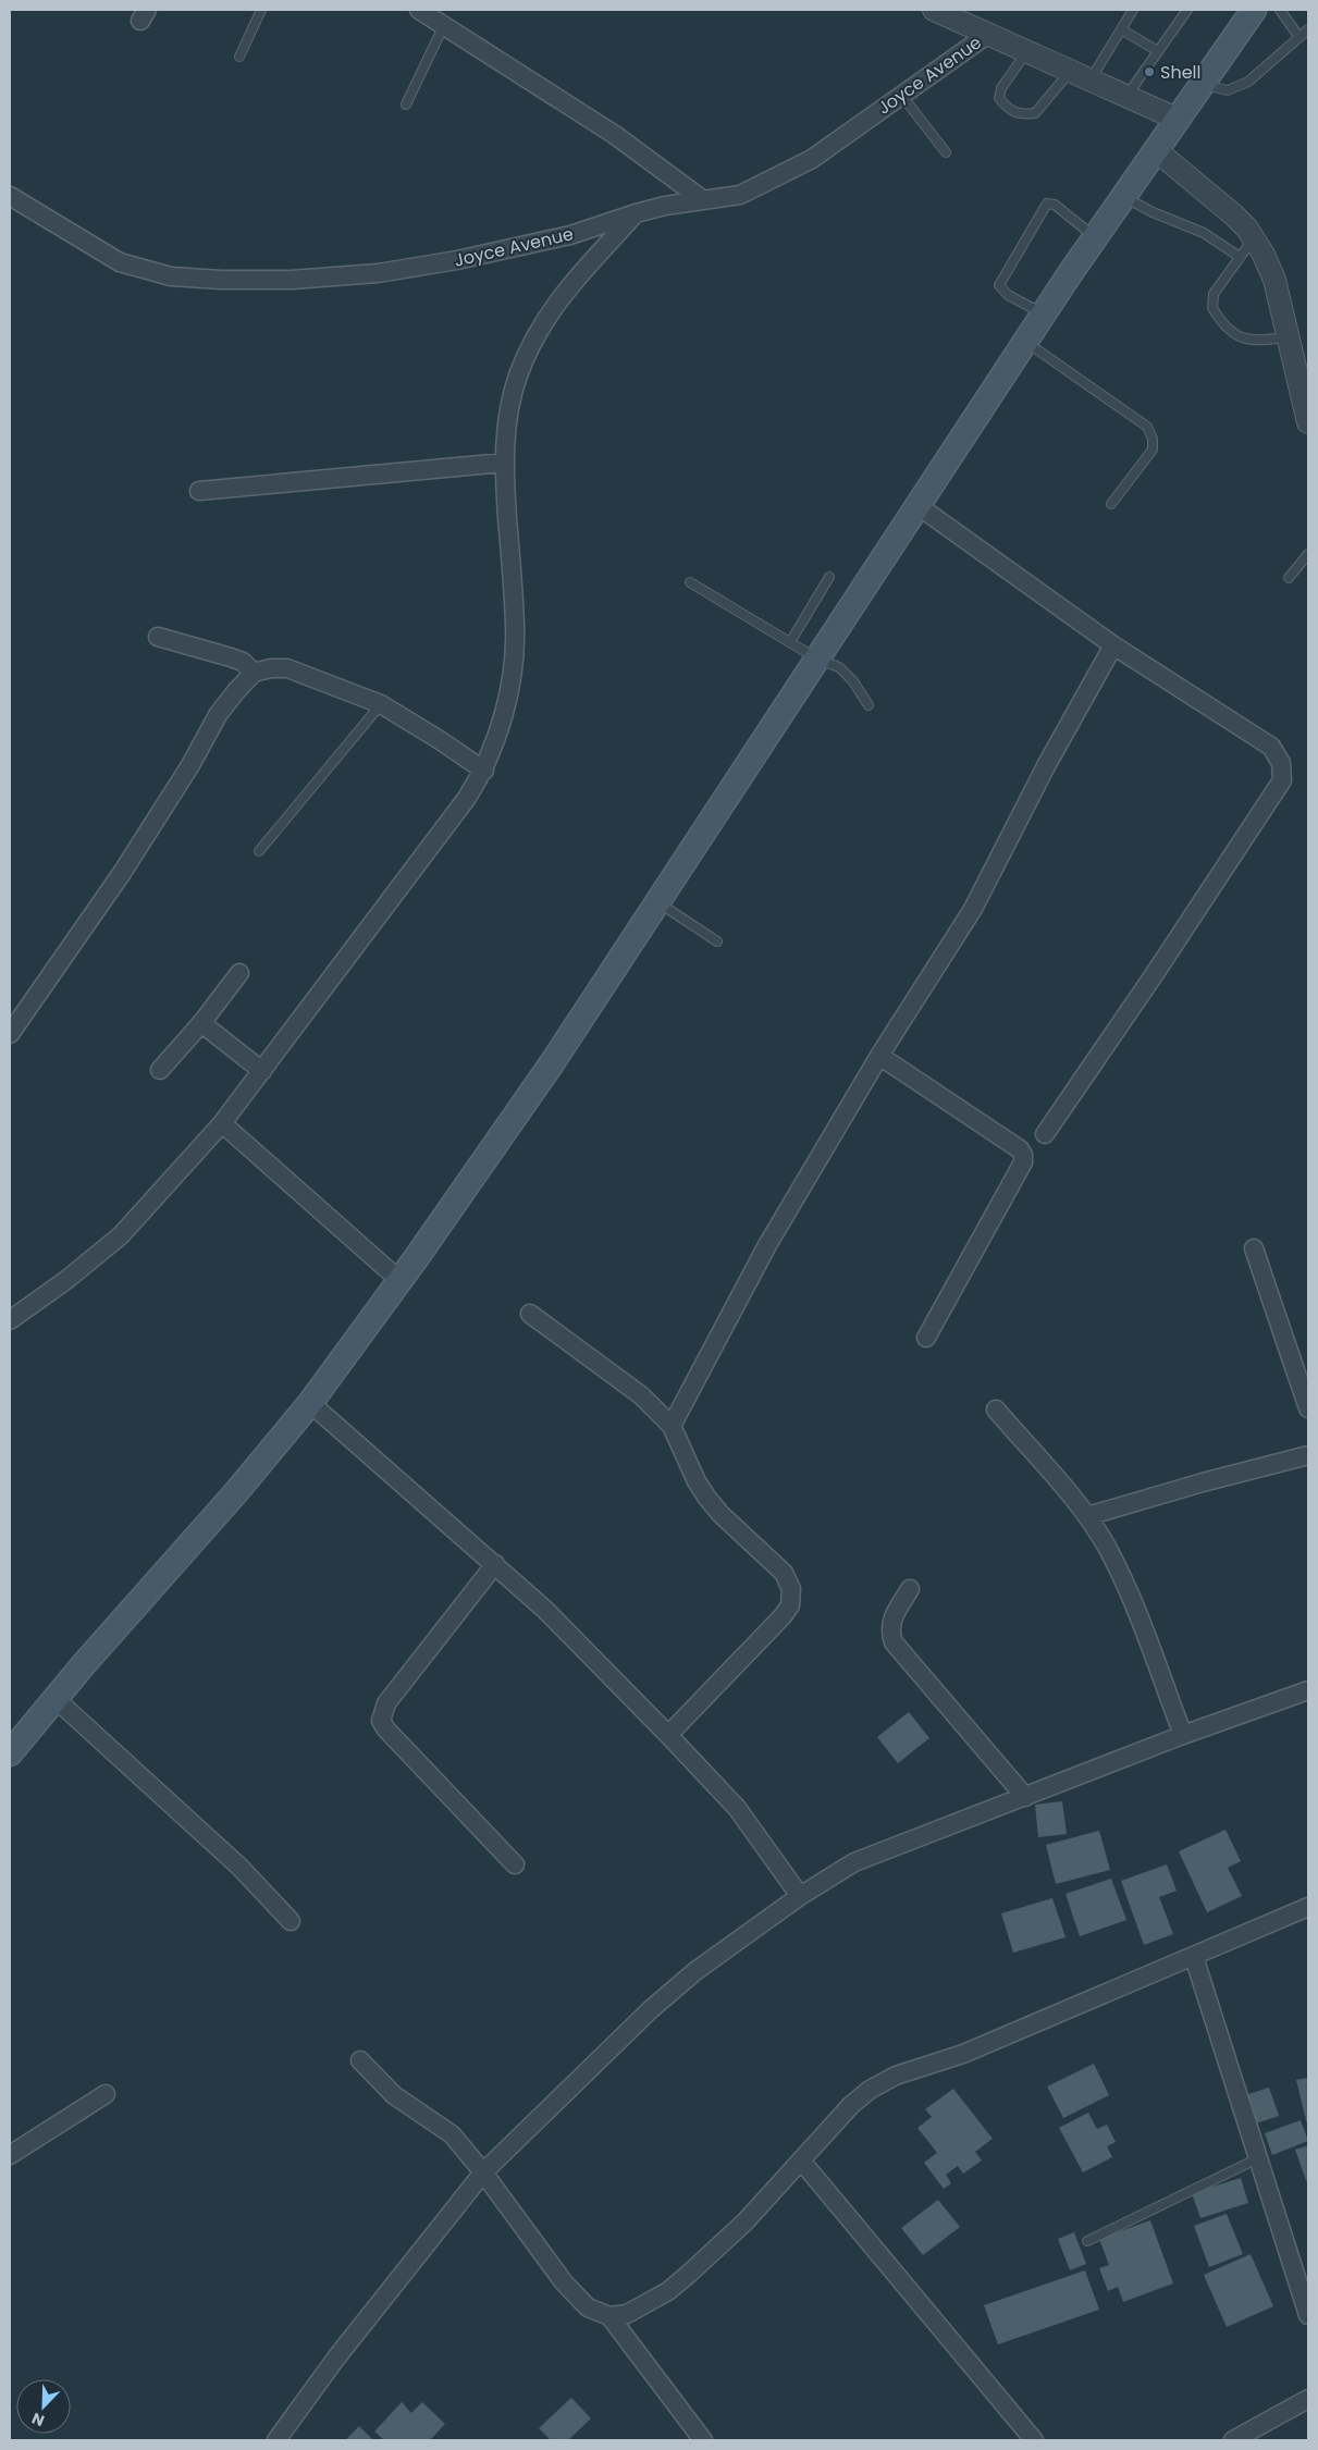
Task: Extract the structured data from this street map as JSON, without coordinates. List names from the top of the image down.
{
  "streets": {
    "street": ["Joyce Avenue"]
  },
  "places": ["Shell"],
  "north": "bottom left"
}
